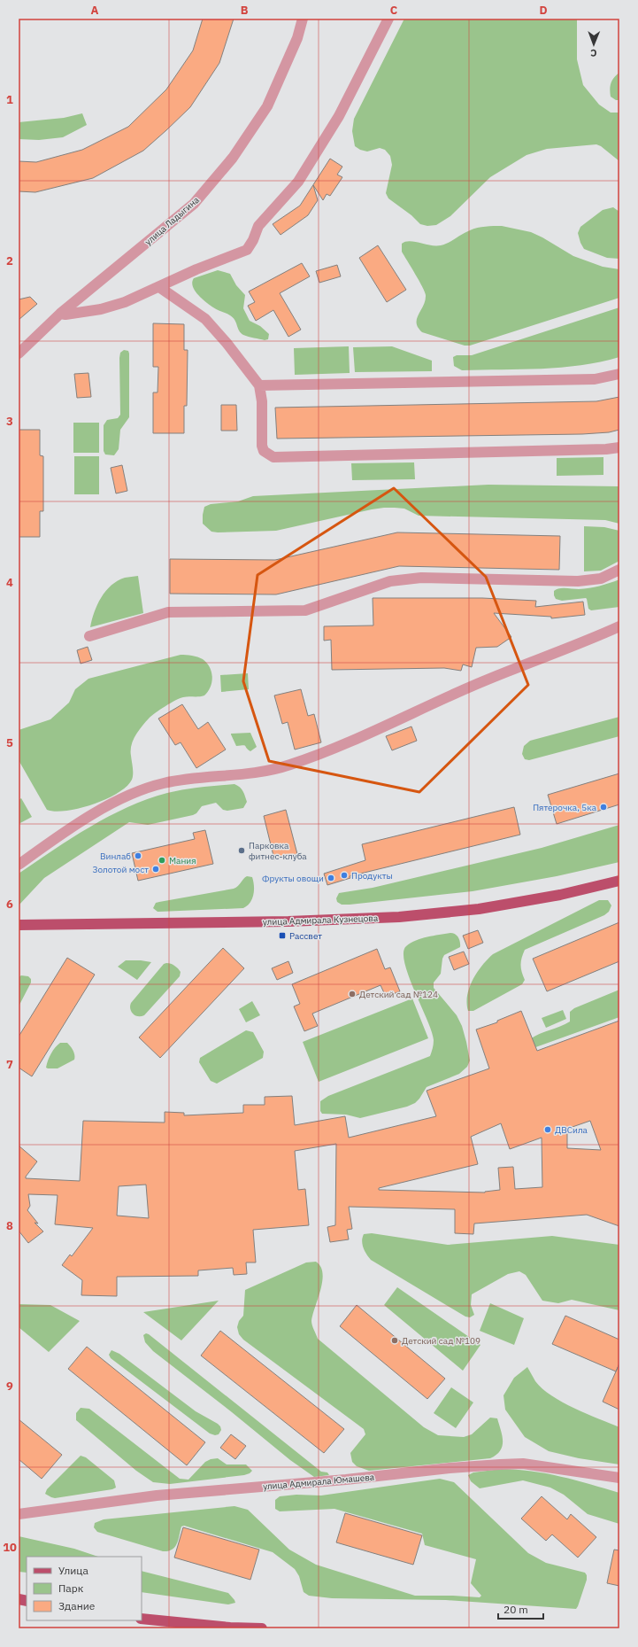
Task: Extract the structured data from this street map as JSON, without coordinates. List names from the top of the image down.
{
  "streets": {
    "main road": ["улица Адмирала Кузнецова"],
    "street": ["улица Ладыгина", "улица Адмирала Юмашева"]
  },
  "places": {
    "other": [
      "Пятерочка, 5ка",
      "Парковка фитнес-клуба",
      "Винлаб",
      "Мания",
      "Золотой мост",
      "Продукты",
      "Фрукты овощи",
      "Детский сад №124",
      "ДВСила",
      "Детский сад №109"
    ],
    "transit": ["Рассвет"]
  },
  "legend": ["Улица", "Парк", "Здание"],
  "scale_bar": "20 m",
  "north": "bottom",
  "grid": {
    "columns": [
      "A",
      "B",
      "C",
      "D"
    ],
    "rows": [
      "1",
      "2",
      "3",
      "4",
      "5",
      "6",
      "7",
      "8",
      "9",
      "10"
    ]
  }
}
